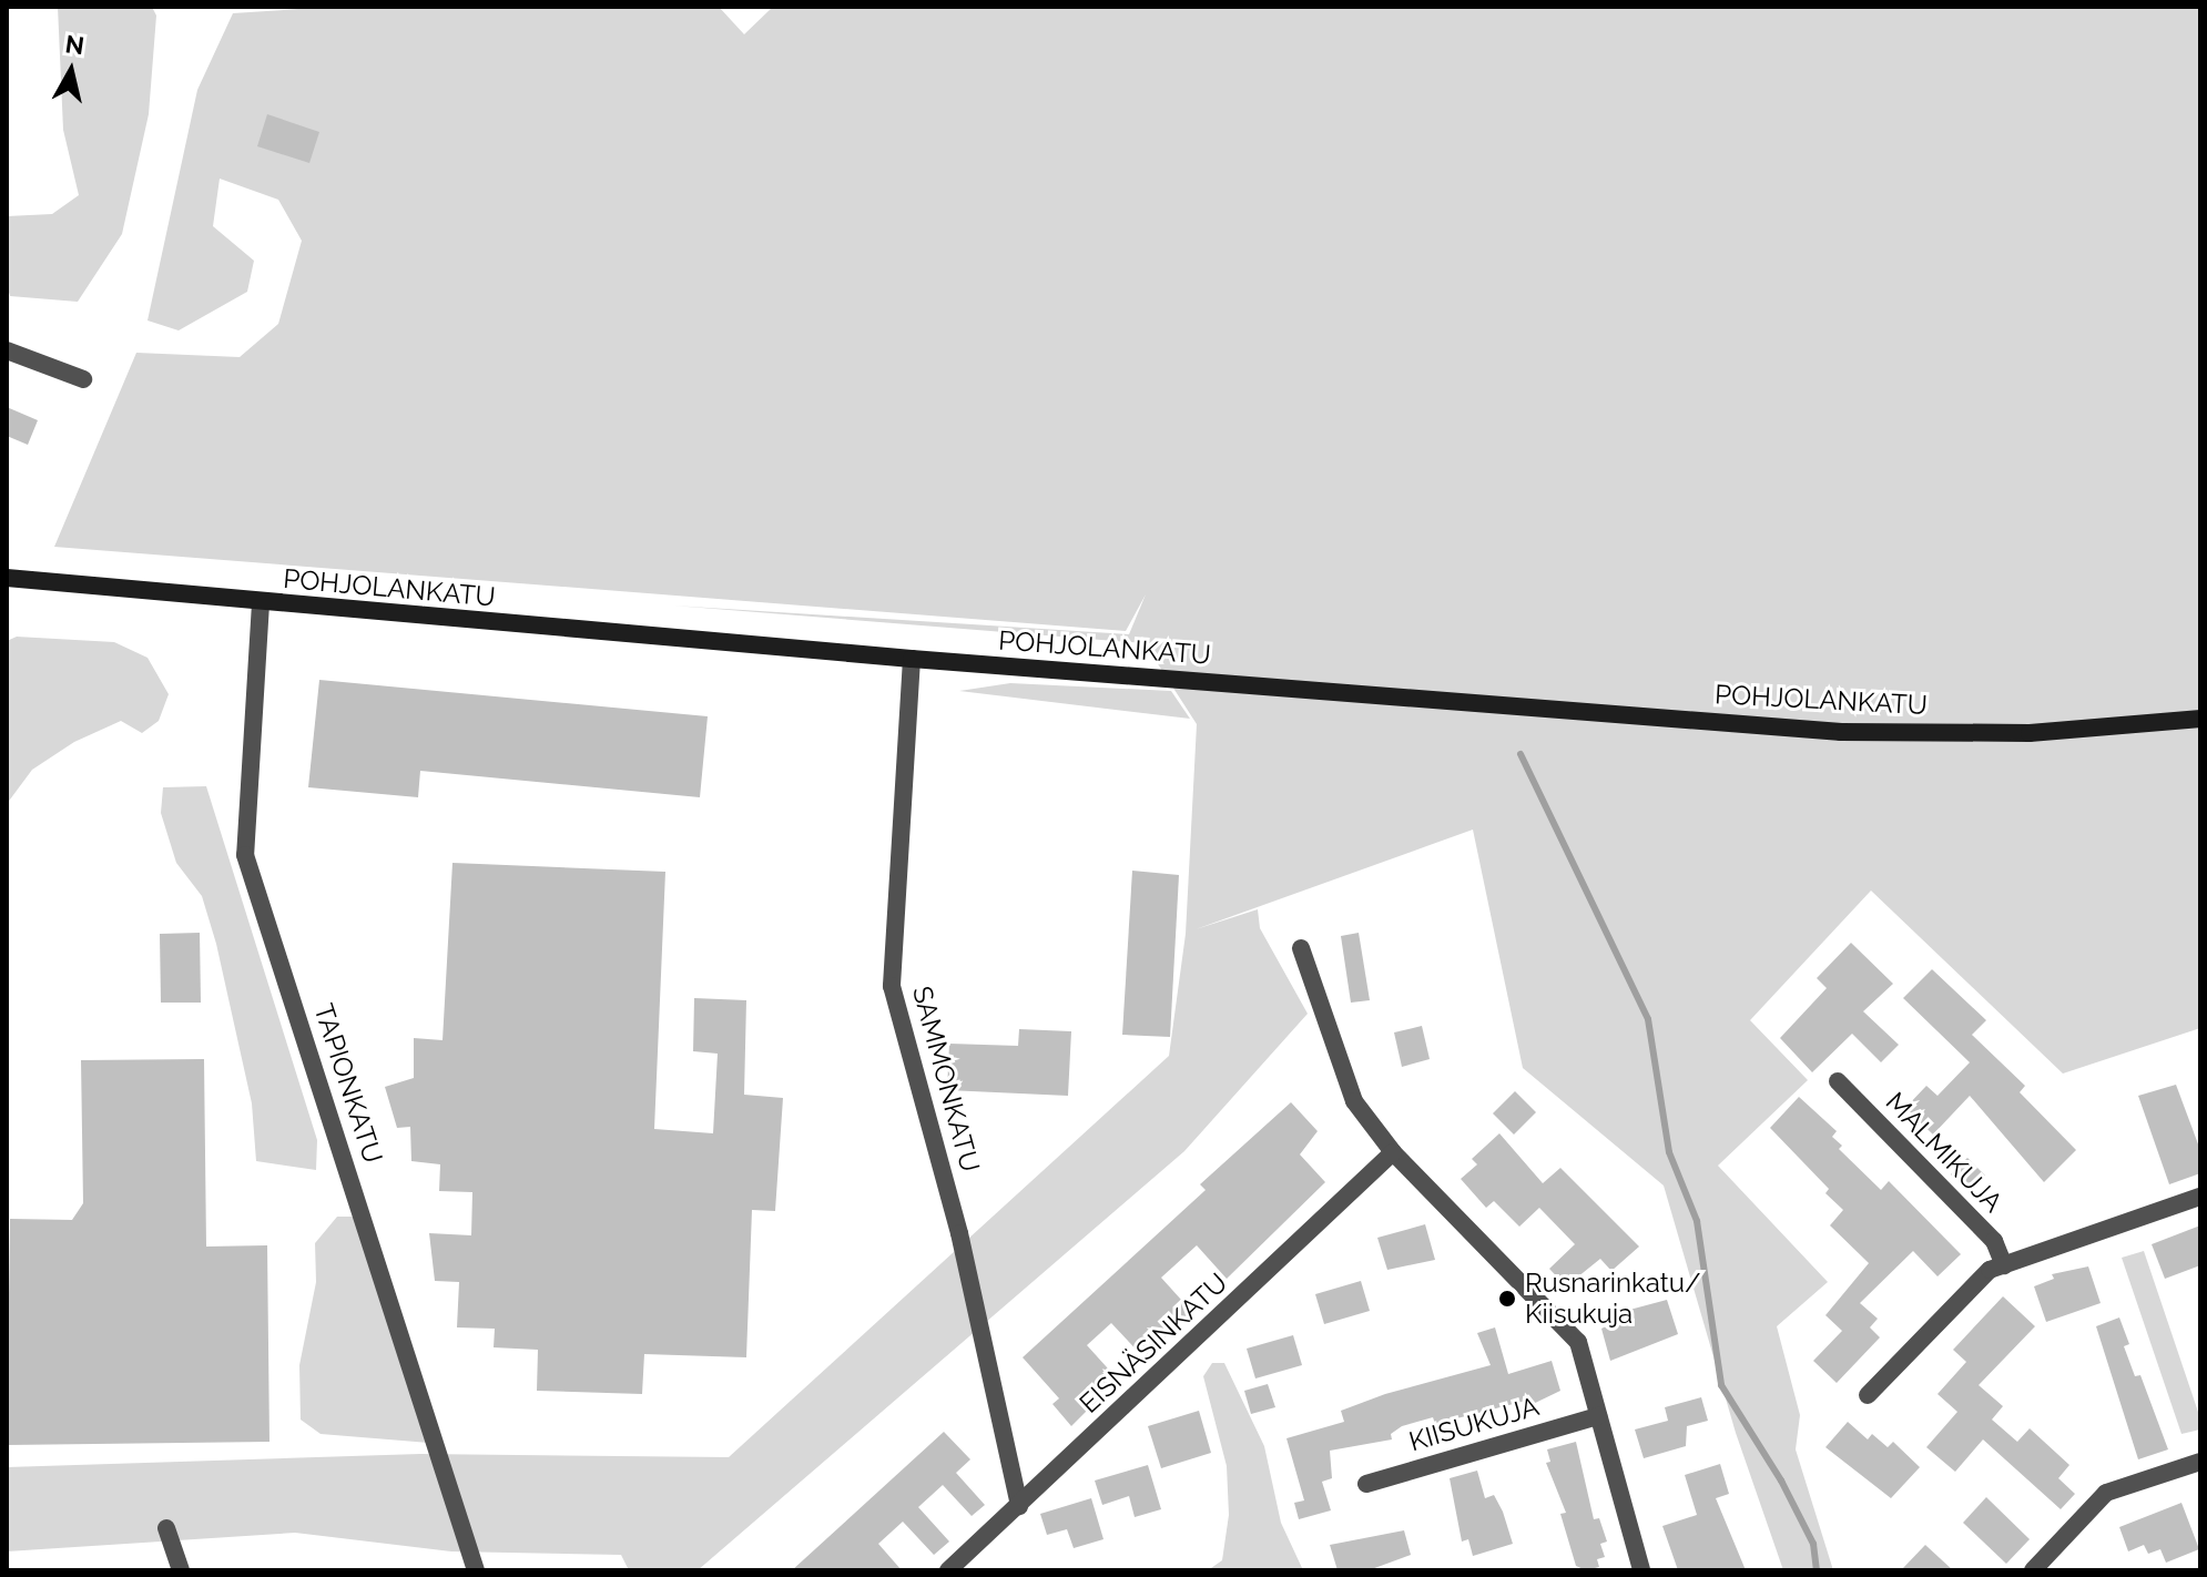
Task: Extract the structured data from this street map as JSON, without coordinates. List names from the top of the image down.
{
  "streets": {
    "main road": ["POHJOLANKATU"],
    "street": [
      "SAMMONKATU",
      "TAPIONKATU",
      "MALMIKUJA",
      "EISNÄSINKATU",
      "KIISUKUJA"
    ]
  },
  "crossings": [
    ["POHJOLANKATU", "SAMMONKATU"],
    ["POHJOLANKATU", "TAPIONKATU"],
    ["SAMMONKATU", "EISNÄSINKATU"]
  ],
  "places": ["Rusnarinkatu/ Kiisukuja"],
  "north": "top"
}
